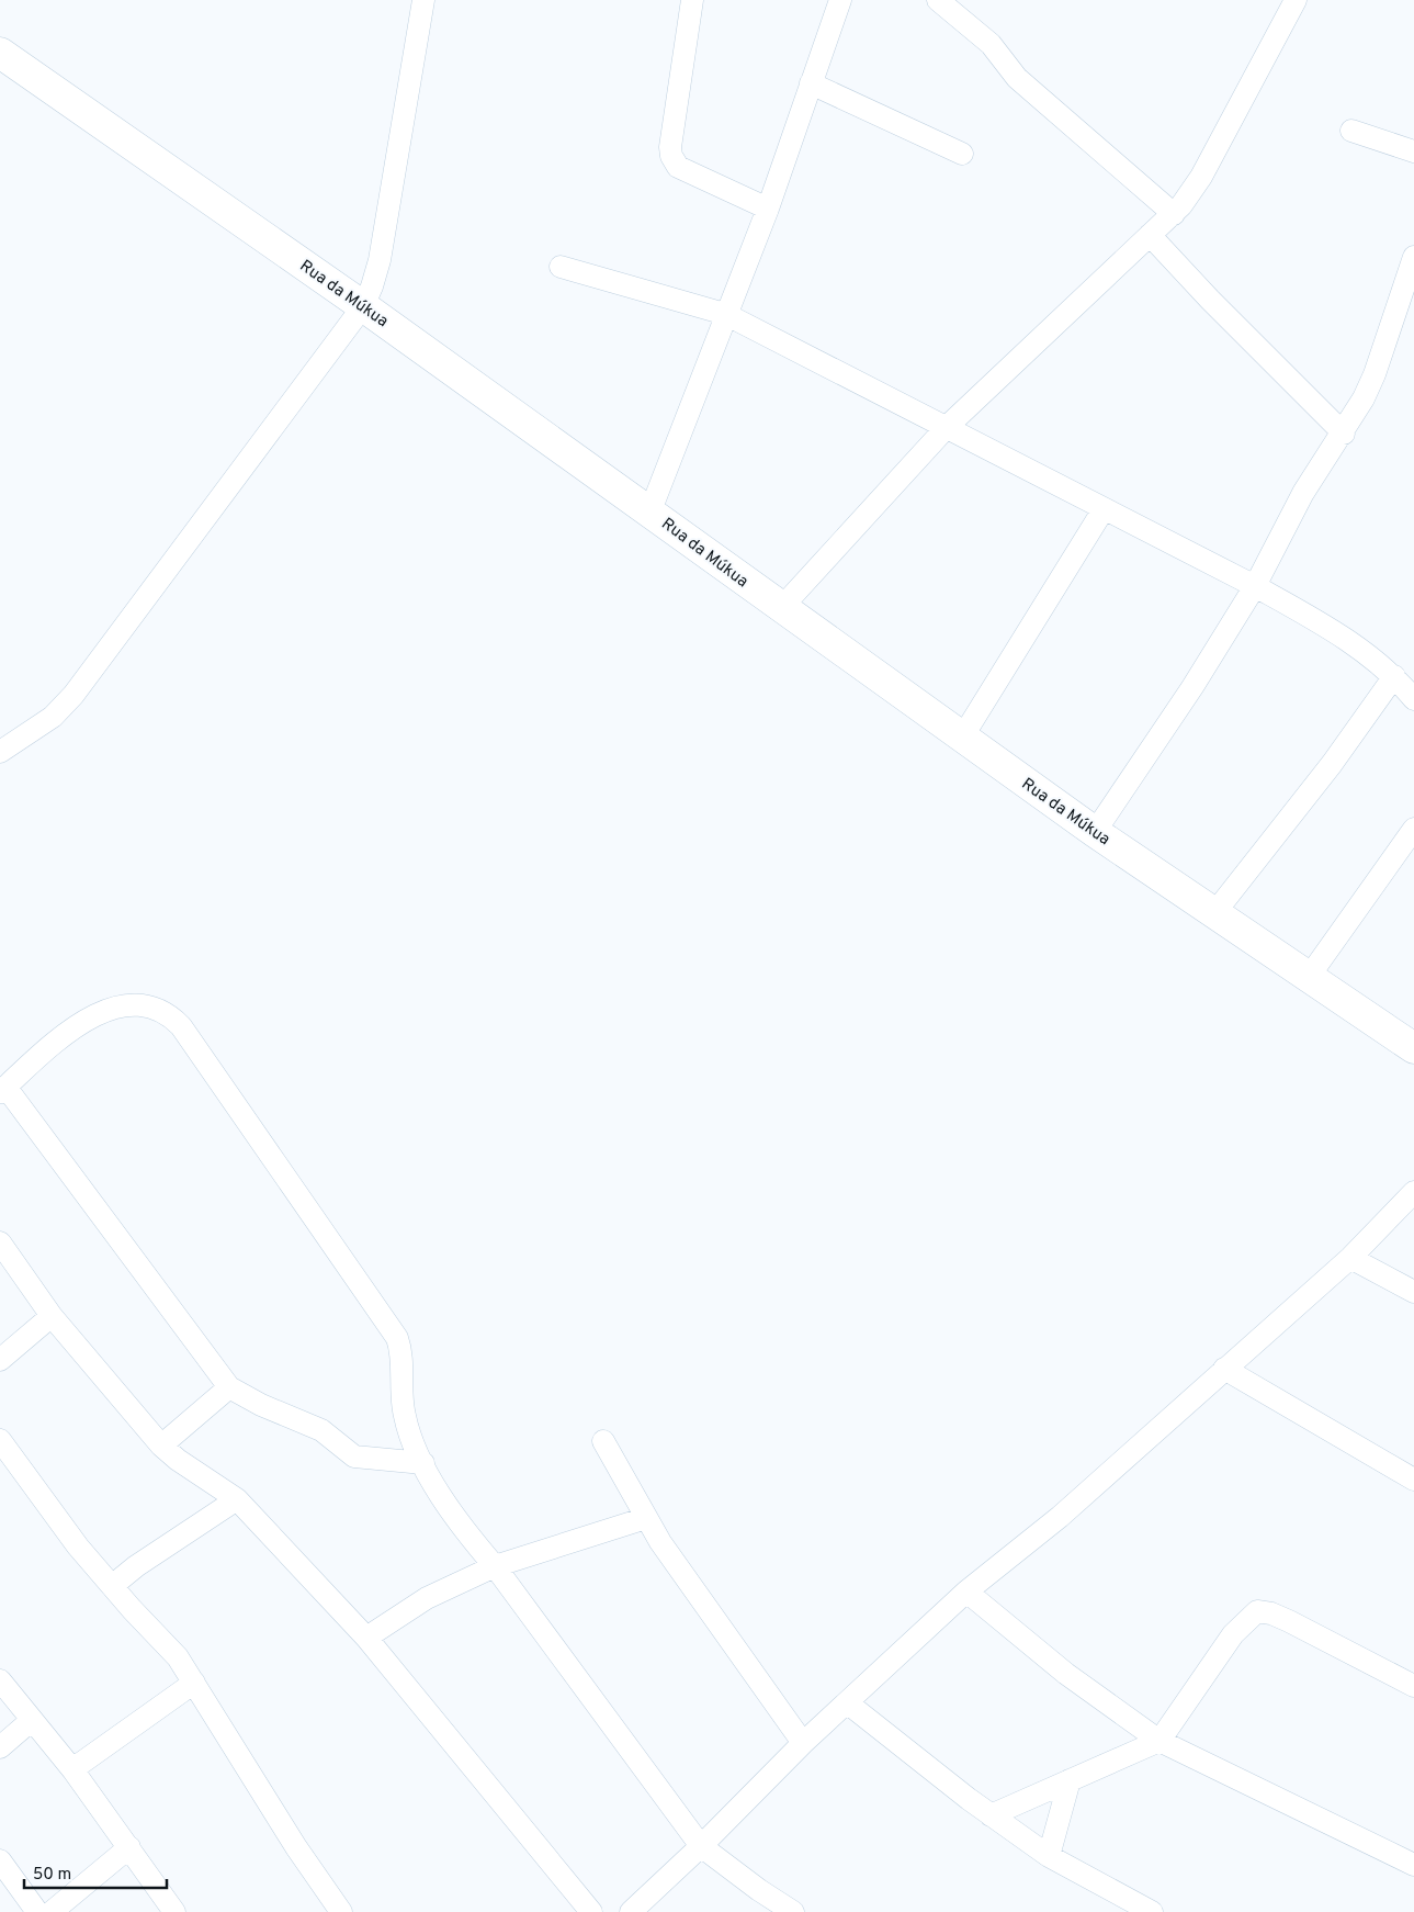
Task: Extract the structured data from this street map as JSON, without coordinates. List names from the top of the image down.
{
  "streets": {
    "street": ["Rua da Múkua"]
  },
  "scale_bar": "50 m"
}
